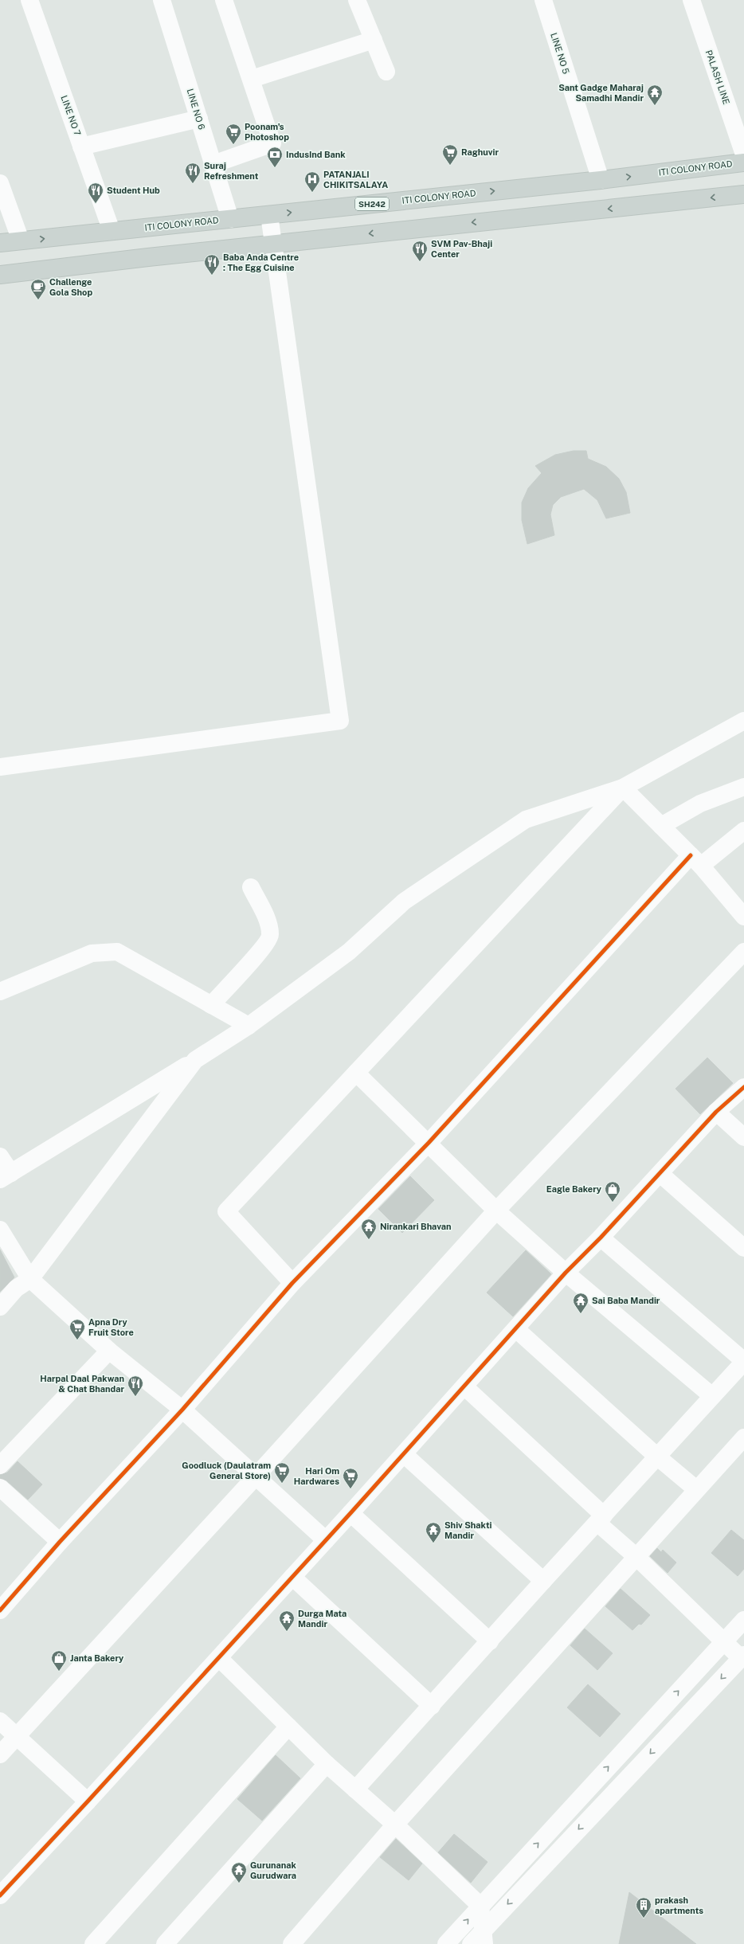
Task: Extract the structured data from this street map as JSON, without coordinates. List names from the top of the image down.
{
  "streets": {
    "main road": ["ITI COLONY ROAD", "SH242"],
    "street": [
      "LINE NO 5",
      "PALASH LINE",
      "LINE NO 6",
      "LINE NO 7"
    ]
  },
  "crossings": [
    ["LINE NO 5", "ITI COLONY ROAD"],
    ["LINE NO 6", "ITI COLONY ROAD"],
    ["LINE NO 7", "ITI COLONY ROAD"]
  ],
  "places": {
    "temple": [
      "Sant Gadge Maharaj Samadhi Mandir",
      "Nirankari Bhavan",
      "Sai Baba Mandir",
      "Shiv Shakti Mandir",
      "Durga Mata Mandir",
      "Gurunanak Gurudwara"
    ],
    "supermarket": [
      "Poonam's Photoshop",
      "Raghuvir",
      "Apna Dry Fruit Store",
      "Goodluck (Daulatram General Store)",
      "Hari Om Hardwares"
    ],
    "bank": ["IndusInd Bank"],
    "restaurant": [
      "Suraj Refreshment",
      "Student Hub",
      "SVM Pav-Bhaji Center",
      "Baba Anda Centre : The Egg Cuisine",
      "Harpal Daal Pakwan & Chat Bhandar"
    ],
    "hospital": ["PATANJALI CHIKITSALAYA"],
    "cafe": ["Challenge Gola Shop"],
    "shop": ["Eagle Bakery", "Janta Bakery"],
    "building": ["prakash apartments"]
  }
}
